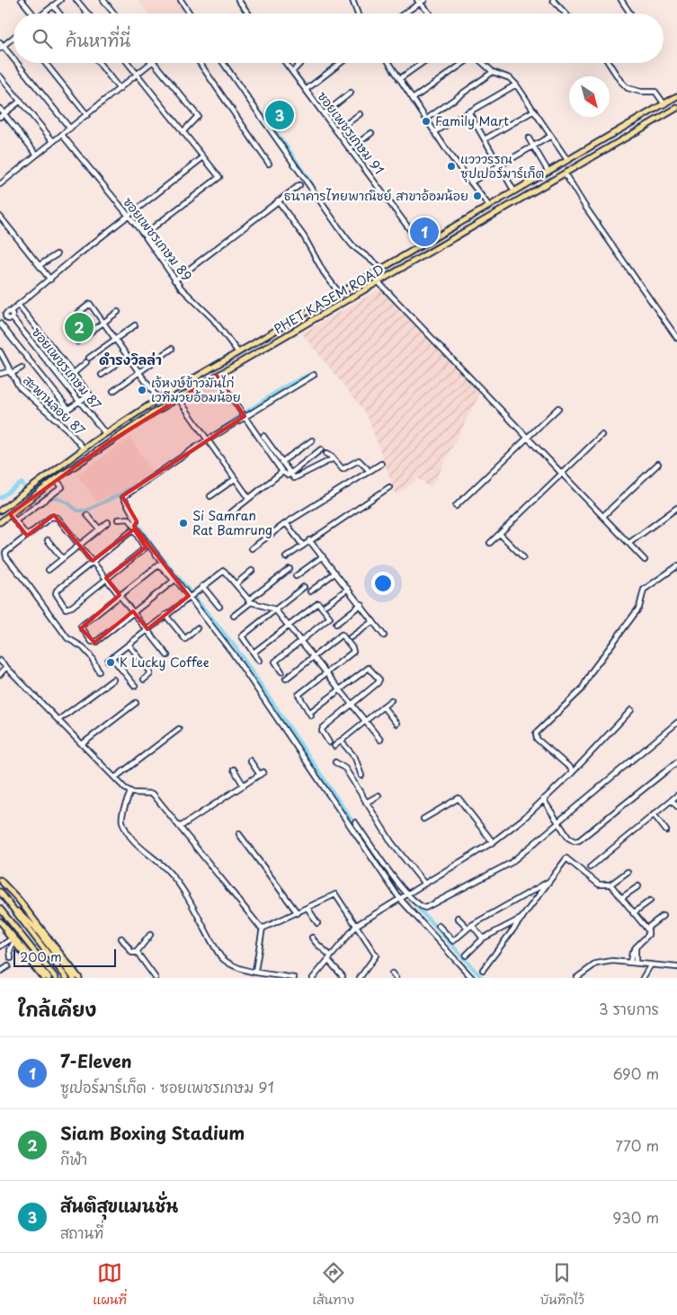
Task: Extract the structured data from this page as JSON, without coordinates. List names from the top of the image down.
{
  "streets": {
    "main road": ["PHET KASEM ROAD"],
    "street": [
      "ซอยเพชรเกษม 91",
      "ซอยเพชรเกษม 89",
      "ซอยเพชรเกษม 87",
      "สะพานลอย 87"
    ]
  },
  "crossings": [
    ["ซอยเพชรเกษม 91", "PHET KASEM ROAD"],
    ["ซอยเพชรเกษม 89", "PHET KASEM ROAD"],
    ["PHET KASEM ROAD", "ซอยเพชรเกษม 87"],
    ["PHET KASEM ROAD", "สะพานลอย 87"]
  ],
  "districts": ["ดำรงวิลล่า"],
  "places": [
    "Family Mart",
    "แวววรรณ ซุปเปอร์มาร์เก็ต",
    "ธนาคารไทยพาณิชย์ สาขาอ้อมน้อย",
    "เจ้หงษ์ข้าวมันไก่ เวทีมวยอ้อมน้อย",
    "Si Samran Rat Bamrung",
    "K Lucky Coffee"
  ],
  "scale_bar": "200 m",
  "north": "bottom right",
  "page": {
    "search": "ค้นหาที่นี่",
    "pins": ["3", "1", "2"],
    "scale": "200 m",
    "heading": ["ใกล้เคียง", "3 รายการ"],
    "list": [
      {
        "mark": "1",
        "name": "7-Eleven",
        "note": "ซูเปอร์มาร์เก็ต · ซอยเพชรเกษม 91",
        "value": "690 m"
      },
      {
        "mark": "2",
        "name": "Siam Boxing Stadium",
        "note": "กีฬา",
        "value": "770 m"
      },
      {
        "mark": "3",
        "name": "สันติสุขแมนชั่น",
        "note": "สถานที่",
        "value": "930 m"
      }
    ],
    "nav": ["แผนที่", "เส้นทาง", "บันทึกไว้"]
  }
}
